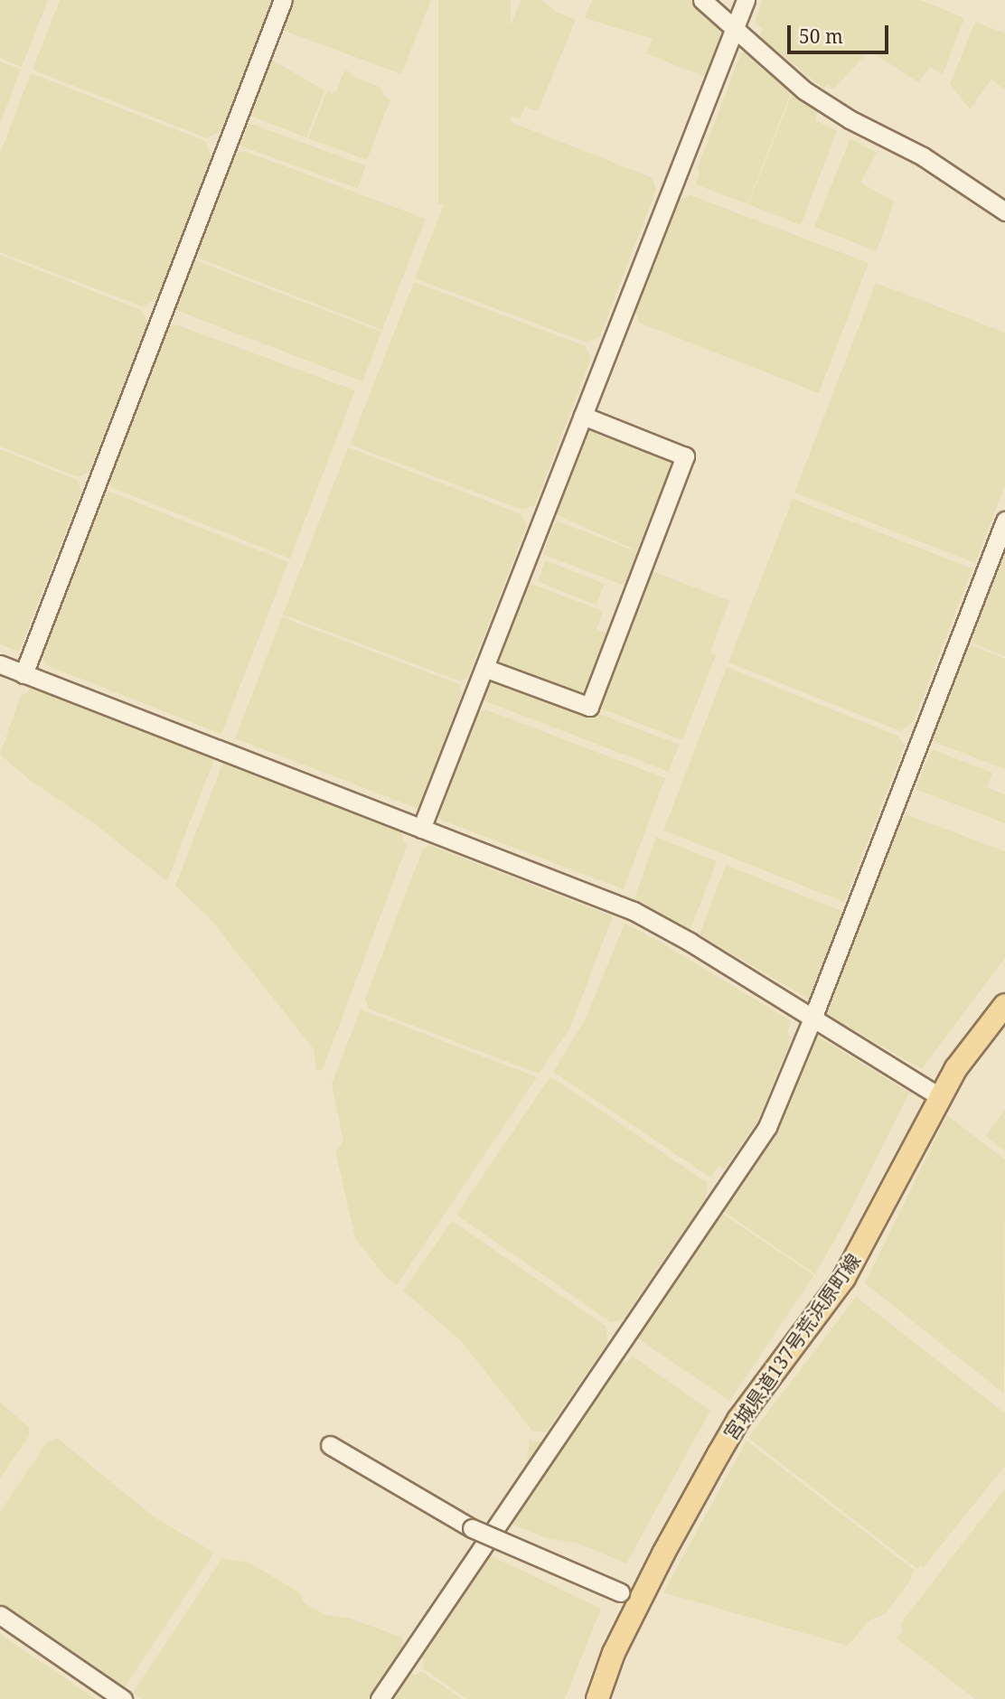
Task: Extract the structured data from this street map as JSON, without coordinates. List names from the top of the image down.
{
  "streets": {
    "main road": ["宮城県道137号荒浜原町線"]
  },
  "scale_bar": "50 m"
}
